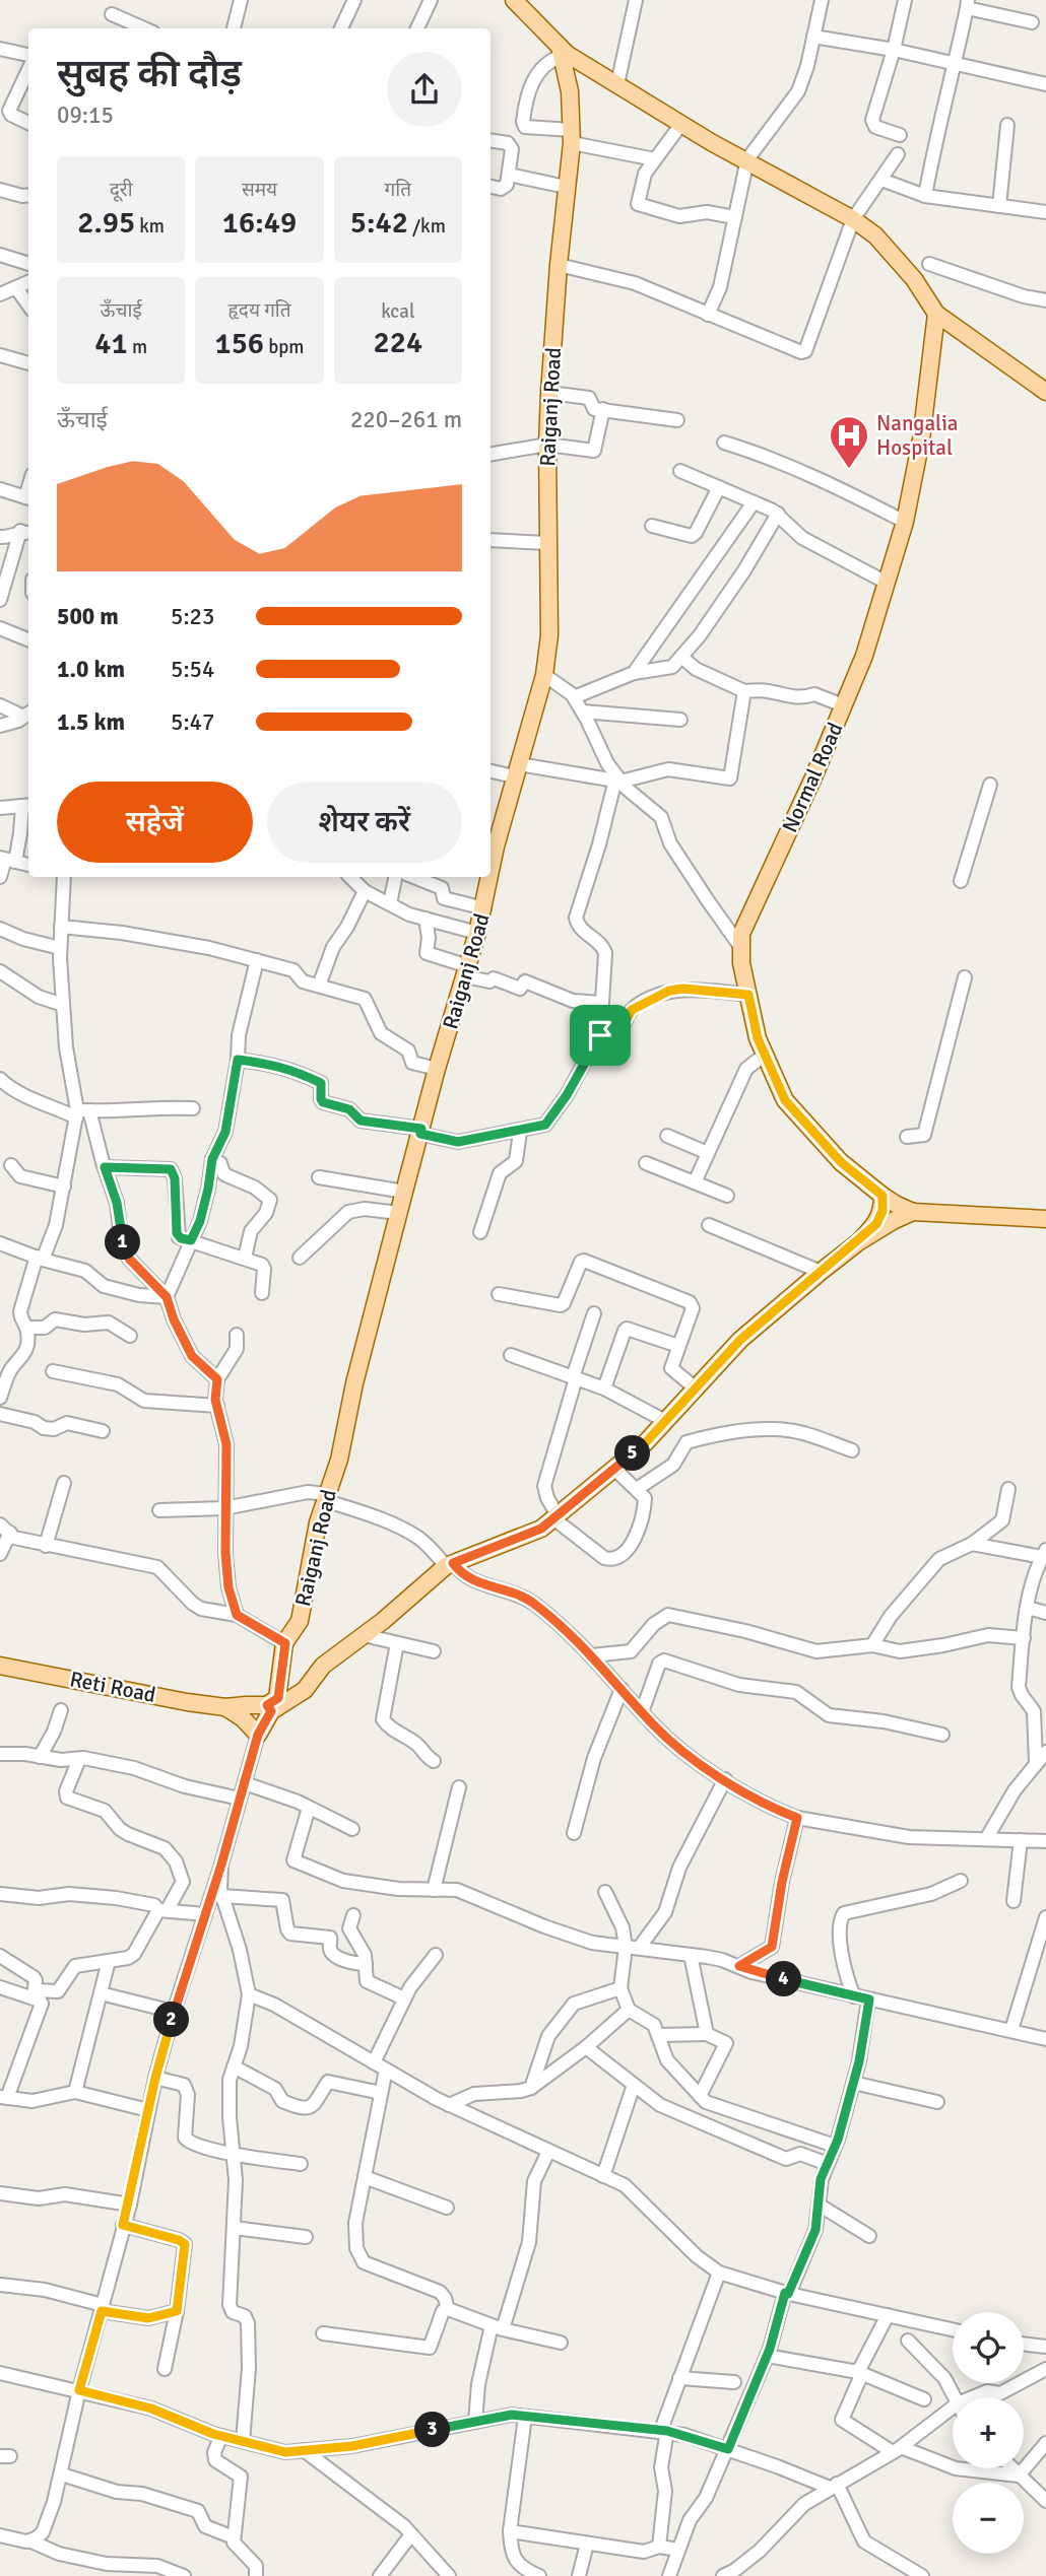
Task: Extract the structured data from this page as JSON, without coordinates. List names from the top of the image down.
{
  "streets": {
    "main road": ["Raiganj Road", "Normal Road", "Reti Road"]
  },
  "crossings": [
    ["Raiganj Road", "Reti Road"]
  ],
  "places": {
    "hospital": ["Nangalia Hospital"]
  },
  "page": {
    "heading": ["सुबह की दौड़", "09:15"],
    "stats": [
      ["दूरी", "2.95 km"],
      ["समय", "16:49"],
      ["गति", "5:42 /km"],
      ["ऊँचाई", "41 m"],
      ["हृदय गति", "156 bpm"],
      ["kcal", "224"]
    ],
    "chart": ["ऊँचाई", "220–261 m"],
    "list": [
      {
        "name": "500 m",
        "note": "5:23"
      },
      {
        "name": "1.0 km",
        "note": "5:54"
      },
      {
        "name": "1.5 km",
        "note": "5:47"
      }
    ],
    "buttons": ["सहेजें", "शेयर करें"],
    "pins": [
      "1",
      "5",
      "4",
      "2",
      "3"
    ],
    "map_buttons": ["+", "−"]
  }
}
